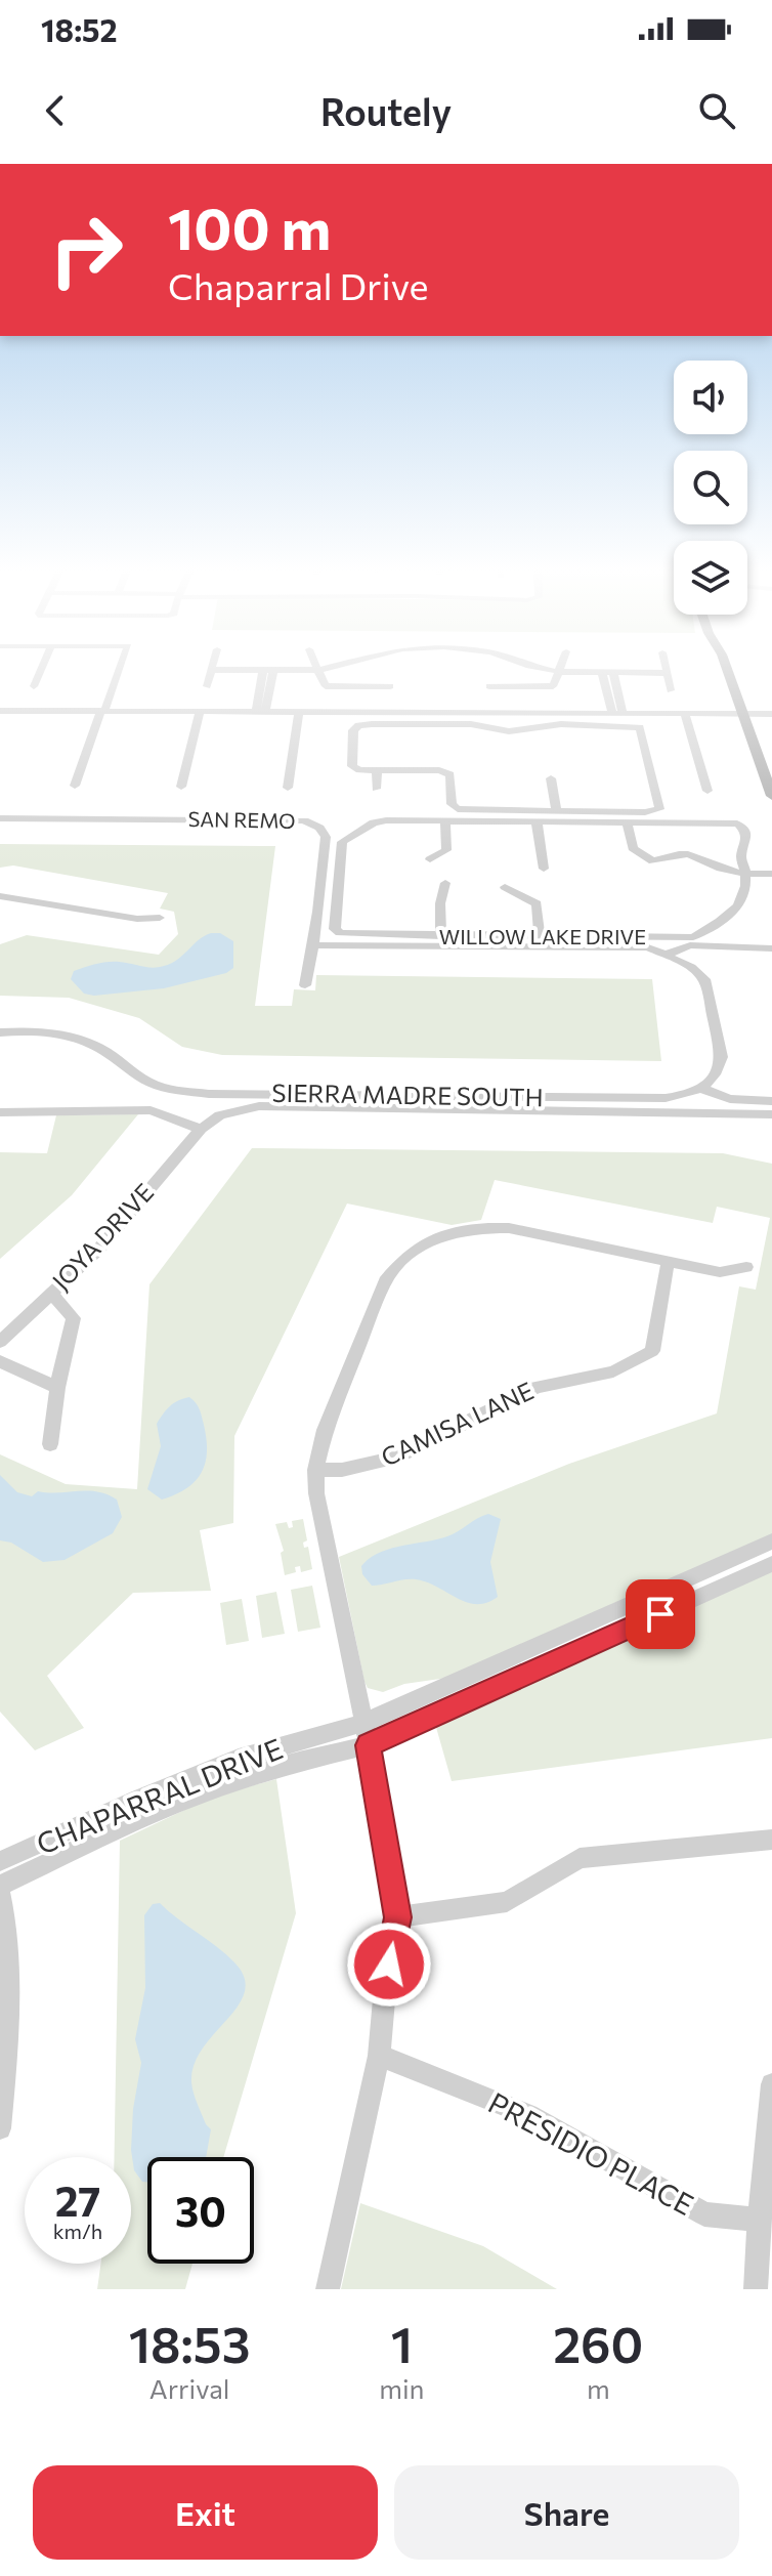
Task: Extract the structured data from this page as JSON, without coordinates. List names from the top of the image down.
{
  "streets": {
    "street": [
      "SAN REMO",
      "WILLOW LAKE DRIVE",
      "SIERRA MADRE SOUTH",
      "JOYA DRIVE",
      "CAMISA LANE",
      "CHAPARRAL DRIVE",
      "PRESIDIO PLACE"
    ]
  },
  "page": {
    "status": "18:52",
    "header": "Routely",
    "turn": ["100 m", "Chaparral Drive"],
    "speed": "27 km/h",
    "limit": "30",
    "eta": [
      "18:53",
      "Arrival",
      "1",
      "min",
      "260",
      "m"
    ],
    "buttons": ["Exit", "Share"]
  }
}
